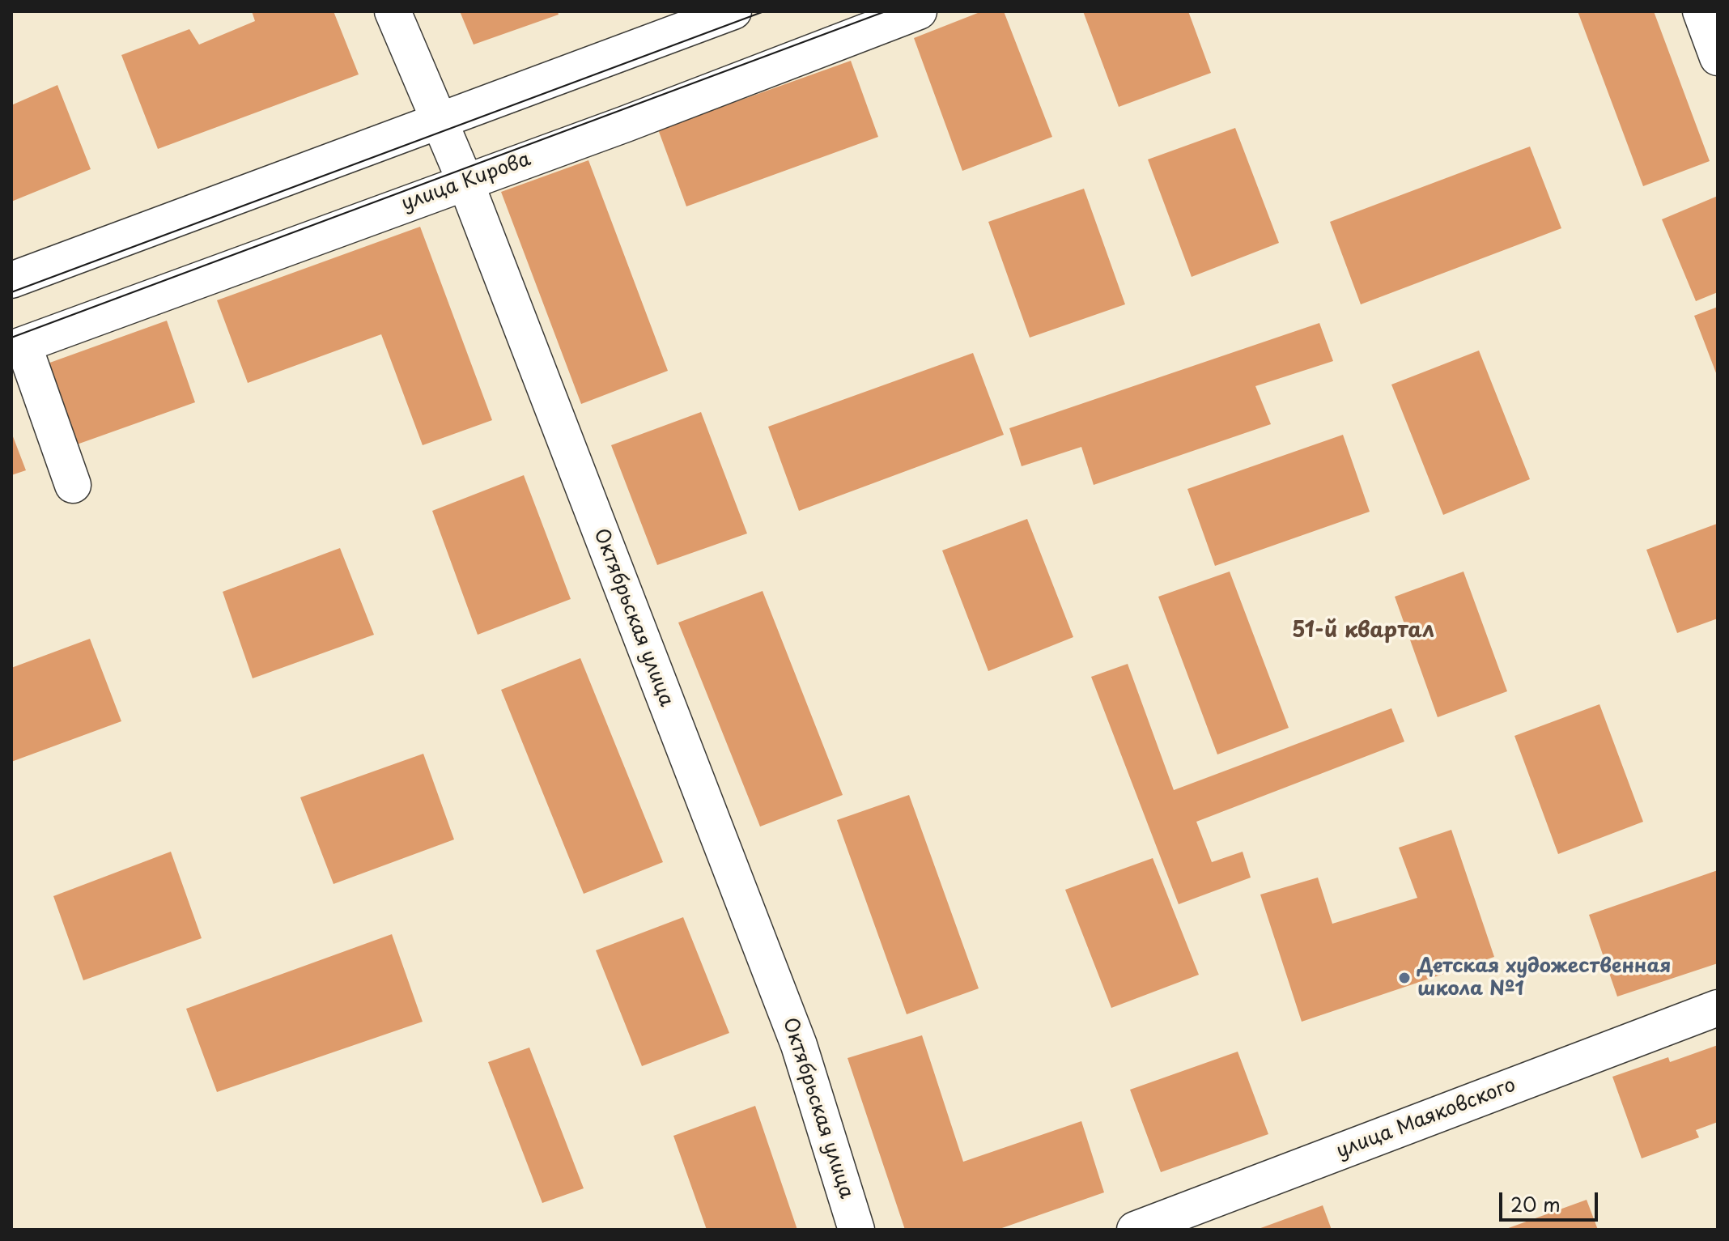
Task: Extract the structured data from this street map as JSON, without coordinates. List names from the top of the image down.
{
  "streets": {
    "street": ["улица Кирова", "Октябрьская улица", "улица Маяковского"]
  },
  "crossings": [
    ["улица Кирова", "Октябрьская улица"]
  ],
  "districts": ["51-й квартал"],
  "places": ["Детская художественная школа №1"],
  "scale_bar": "20 m"
}
